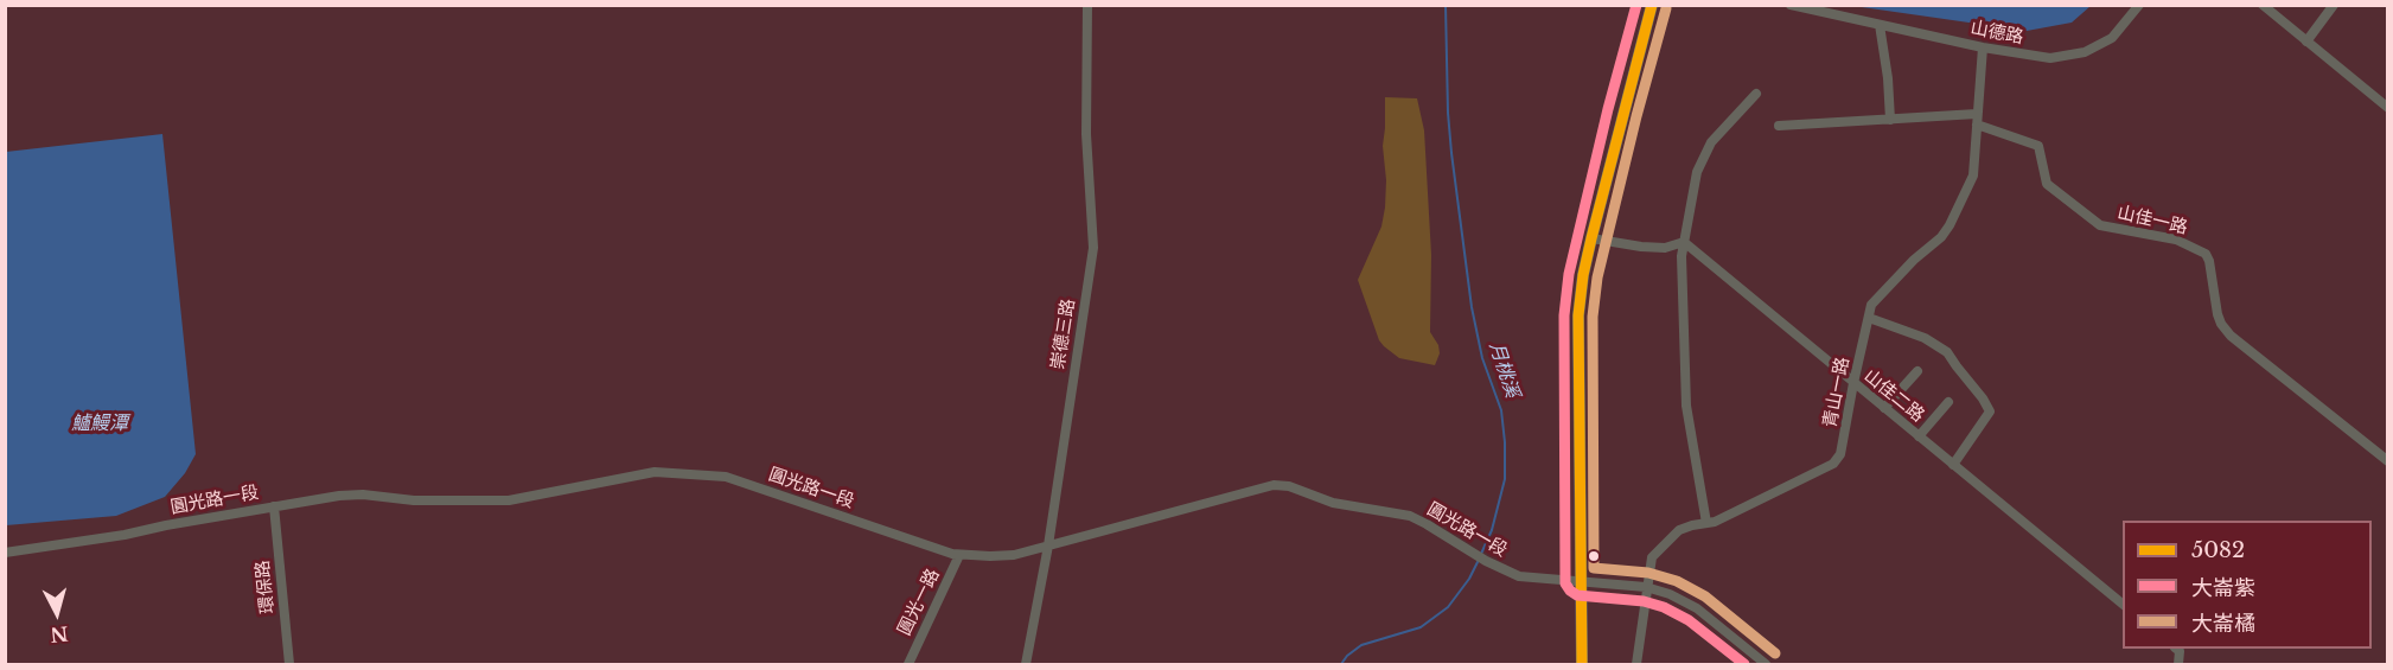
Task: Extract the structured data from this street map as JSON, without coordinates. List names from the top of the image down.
{
  "streets": {
    "street": [
      "山德路",
      "山佳一路",
      "崇德三路",
      "青山一路",
      "山佳二路",
      "圓光路一段",
      "環保路",
      "圓光一路"
    ]
  },
  "crossings": [
    ["山德路", "青山一路"],
    ["山佳一路", "青山一路"],
    ["崇德三路", "圓光路一段"],
    ["青山一路", "山佳二路"],
    ["青山一路", "圓光路一段"],
    ["圓光路一段", "環保路"],
    ["圓光路一段", "圓光一路"]
  ],
  "water": ["月桃溪", "鱸鰻潭"],
  "lines": ["transit line 5082", "transit line 大崙紫", "transit line 大崙橘"],
  "legend": ["5082", "大崙紫", "大崙橘"],
  "north": "bottom"
}
